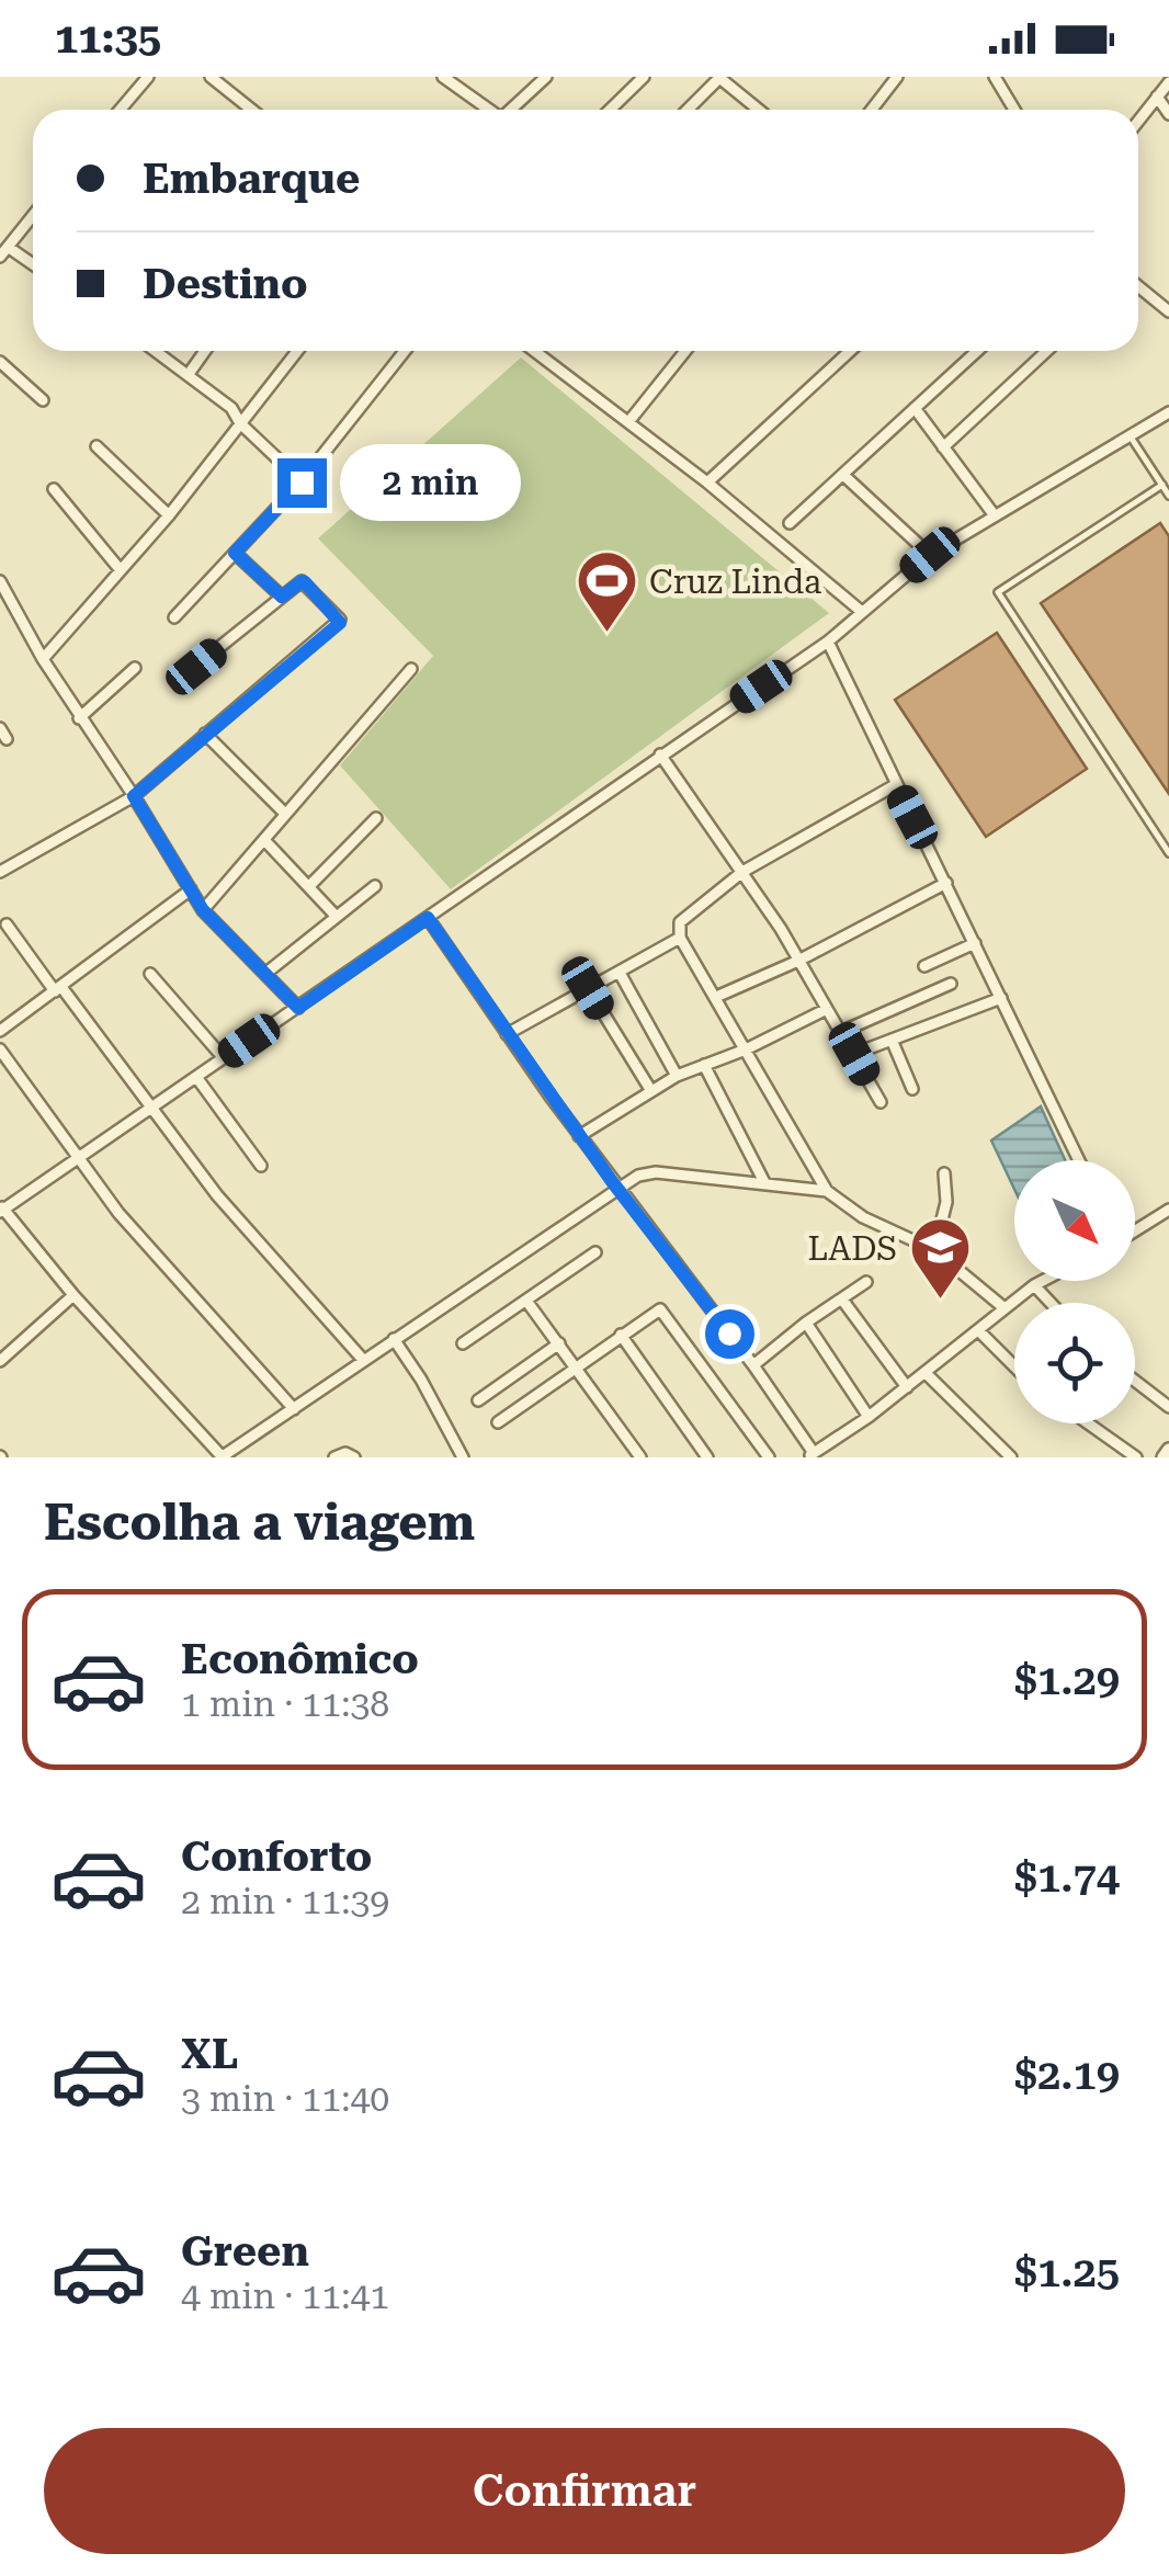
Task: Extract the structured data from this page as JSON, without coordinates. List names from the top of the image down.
{
  "places": {
    "sports": ["Cruz Linda"],
    "school or university": ["LADS"]
  },
  "north": "bottom right",
  "page": {
    "status": "11:35",
    "banner": ["Embarque", "Destino"],
    "bubble": "2 min",
    "heading": "Escolha a viagem",
    "list": [
      {
        "name": "Econômico",
        "note": "1 min · 11:38",
        "value": "$1.29"
      },
      {
        "name": "Conforto",
        "note": "2 min · 11:39",
        "value": "$1.74"
      },
      {
        "name": "XL",
        "note": "3 min · 11:40",
        "value": "$2.19"
      },
      {
        "name": "Green",
        "note": "4 min · 11:41",
        "value": "$1.25"
      }
    ],
    "buttons": "Confirmar"
  }
}
